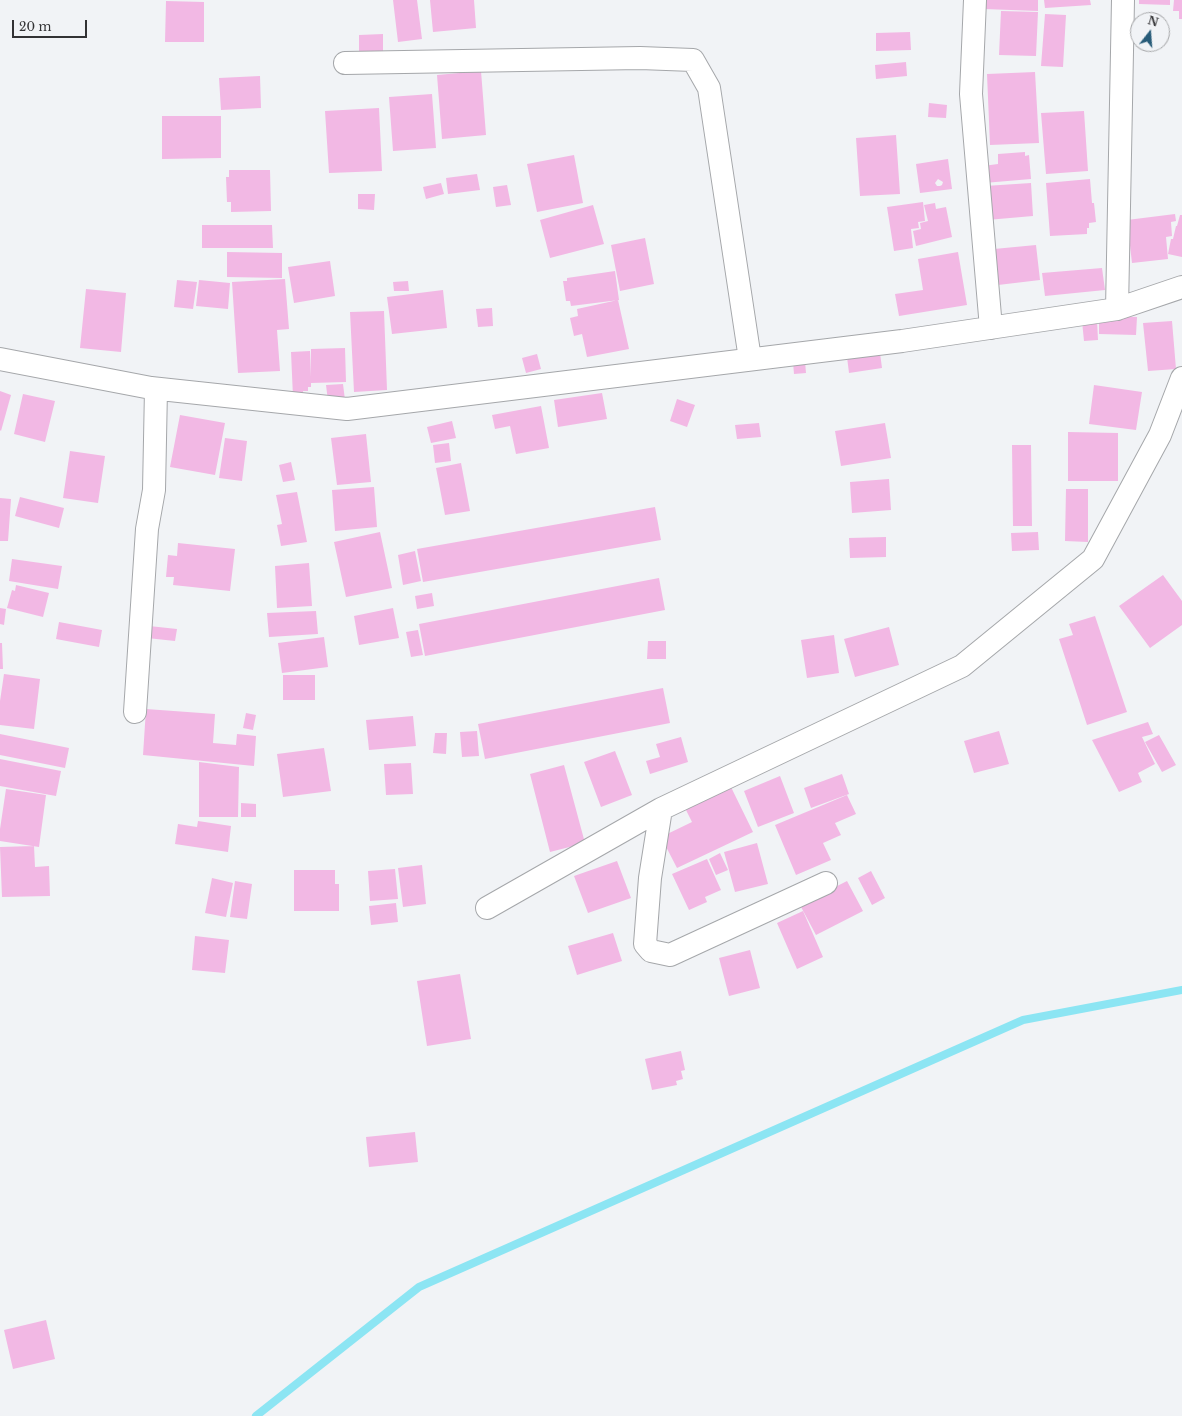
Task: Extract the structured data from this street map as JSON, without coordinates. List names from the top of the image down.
{
  "scale_bar": "20 m",
  "north": "top"
}
